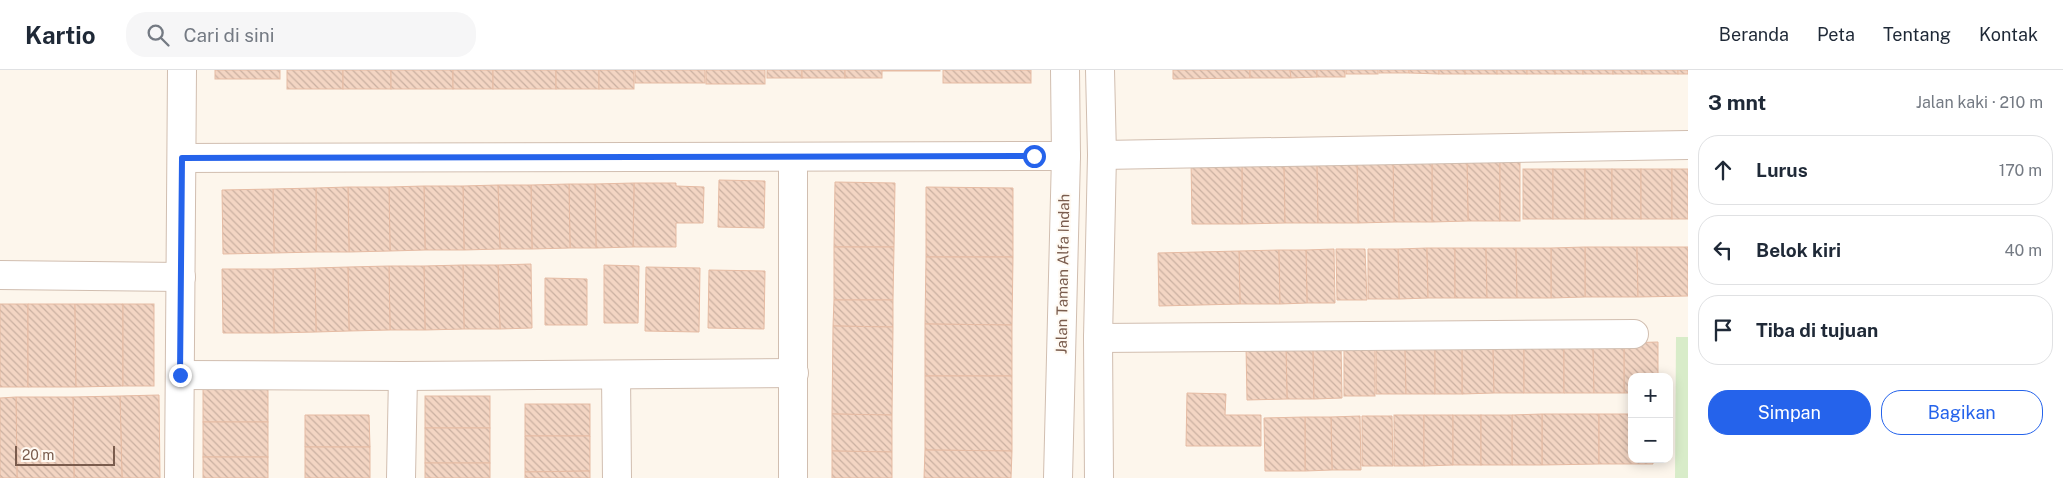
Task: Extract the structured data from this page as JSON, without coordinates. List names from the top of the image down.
{
  "streets": {
    "street": ["Jalan Taman Alfa Indah"]
  },
  "scale_bar": "20 m",
  "page": {
    "header": "Kartio",
    "search": "Cari di sini",
    "nav": [
      "Beranda",
      "Peta",
      "Tentang",
      "Kontak"
    ],
    "heading": ["3 mnt", "Jalan kaki · 210 m"],
    "list": [
      ["Lurus", "170 m"],
      ["Belok kiri", "40 m"],
      "Tiba di tujuan"
    ],
    "map_buttons": ["+", "−"],
    "buttons": ["Simpan", "Bagikan"],
    "scale": "20 m"
  }
}
